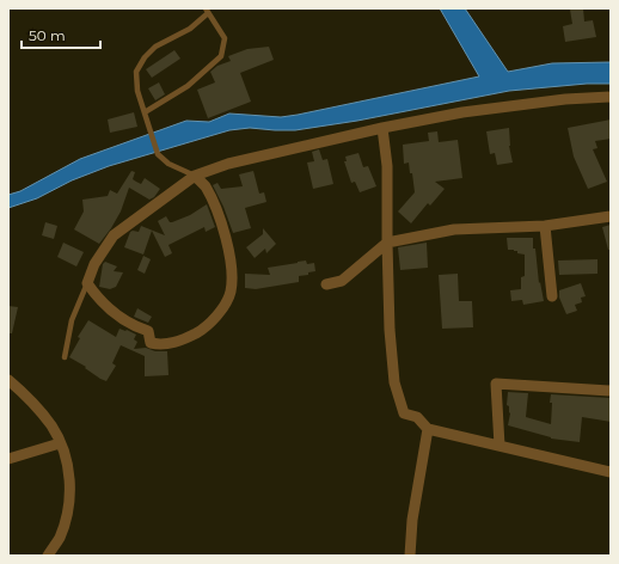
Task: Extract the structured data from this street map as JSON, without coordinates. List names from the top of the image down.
{
  "scale_bar": "50 m"
}
